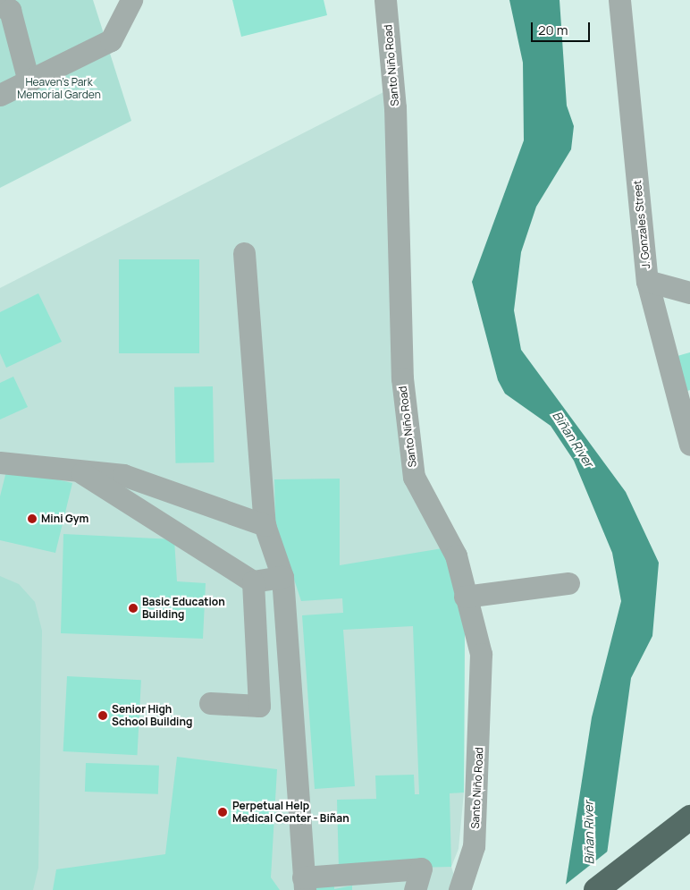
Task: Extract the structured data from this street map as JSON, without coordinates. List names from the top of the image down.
{
  "streets": {
    "street": ["Santo Niño Road", "J. Gonzales Street"]
  },
  "water": ["Biñan River"],
  "parks": ["Heaven's Park Memorial Garden"],
  "places": [
    "Mini Gym",
    "Basic Education Building",
    "Senior High School Building",
    "Perpetual Help Medical Center - Biñan"
  ],
  "scale_bar": "20 m"
}
